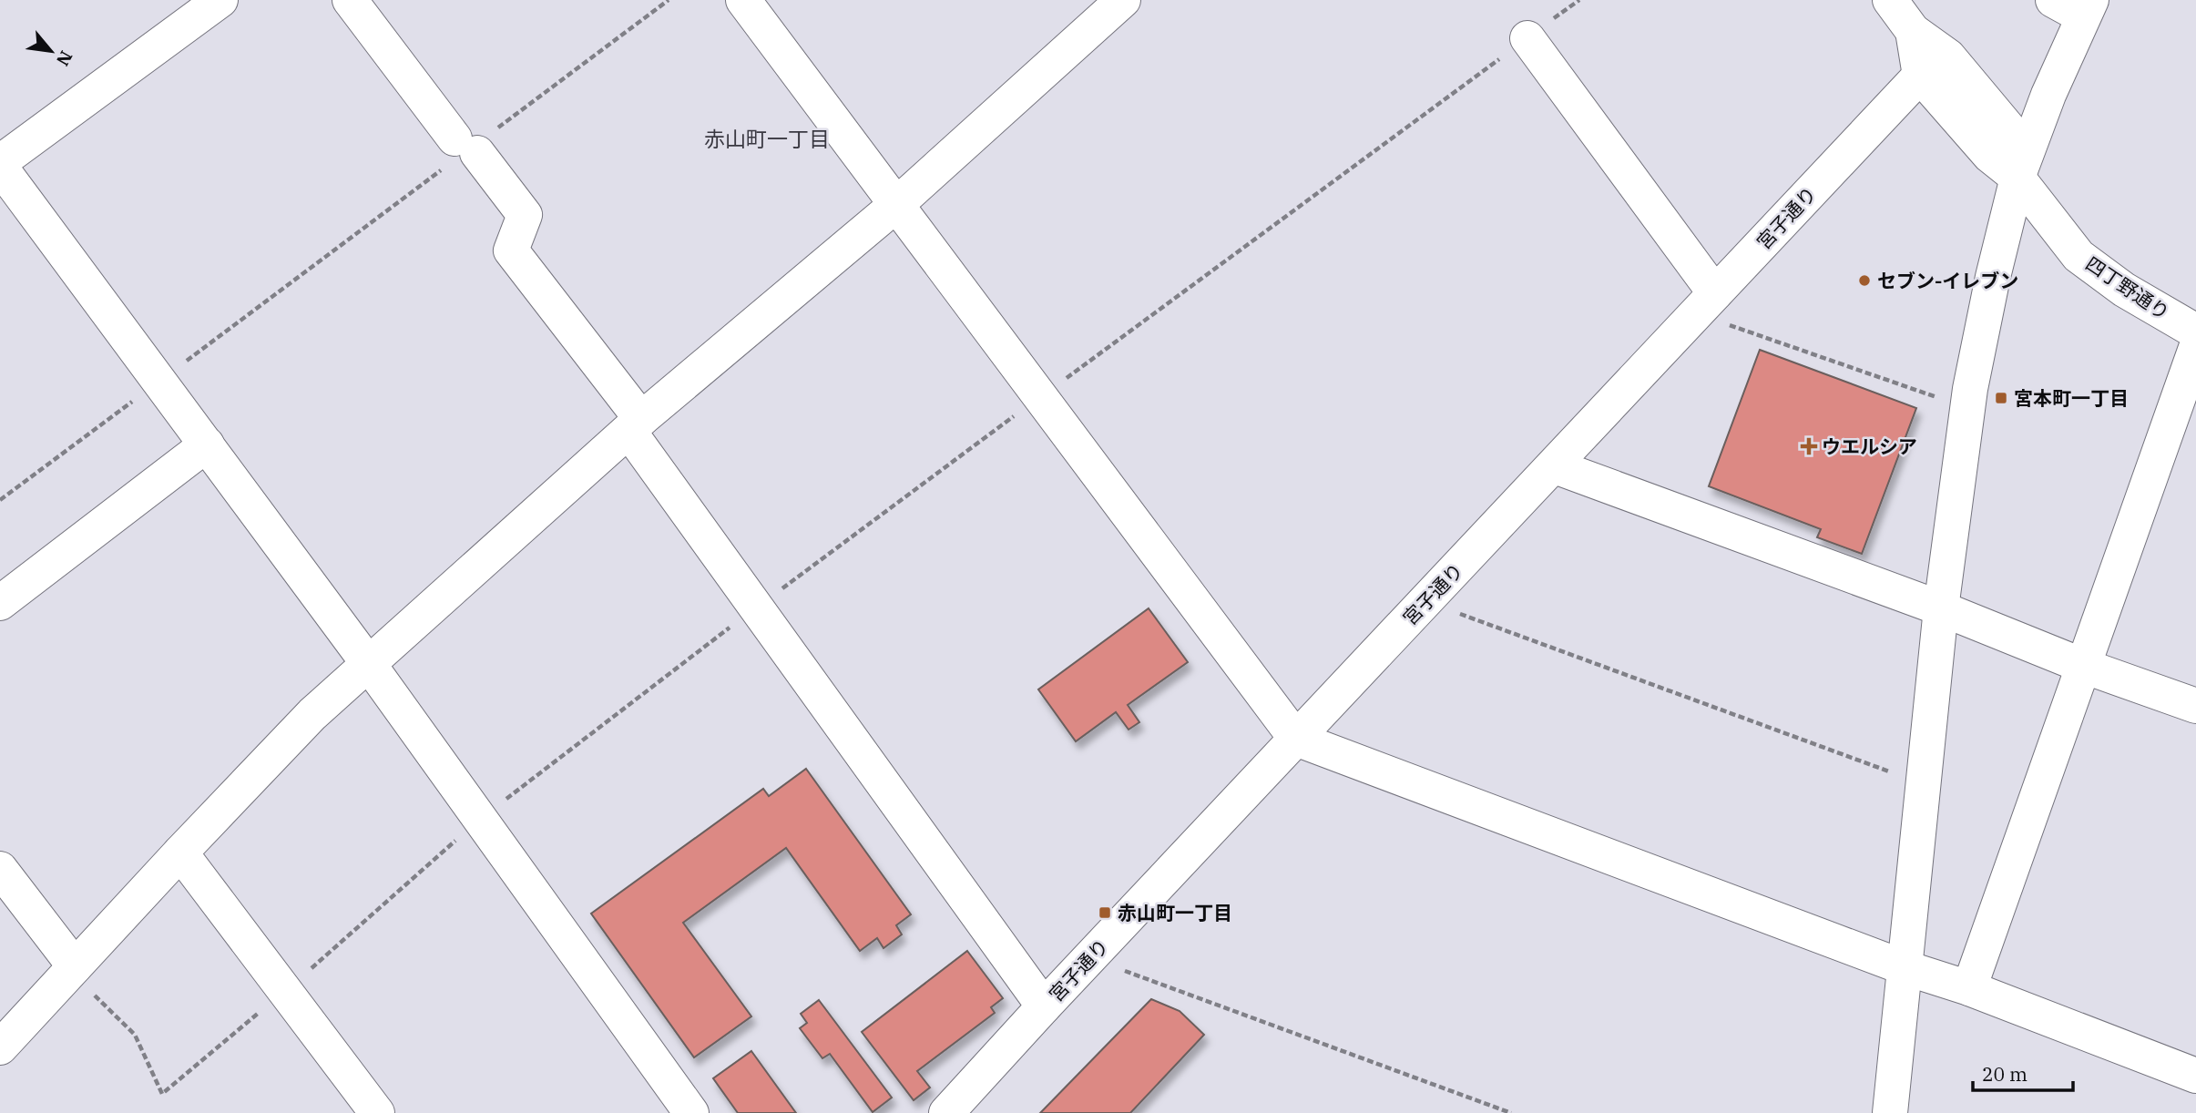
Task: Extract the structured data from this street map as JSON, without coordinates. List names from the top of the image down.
{
  "streets": {
    "street": ["宮子通り", "四丁野通り"]
  },
  "crossings": [
    ["宮子通り", "四丁野通り"]
  ],
  "districts": ["赤山町一丁目"],
  "places": {
    "other": ["セブン-イレブン"],
    "transit": ["宮本町一丁目", "赤山町一丁目"],
    "health": ["ウエルシア"]
  },
  "scale_bar": "20 m",
  "north": "bottom right"
}
